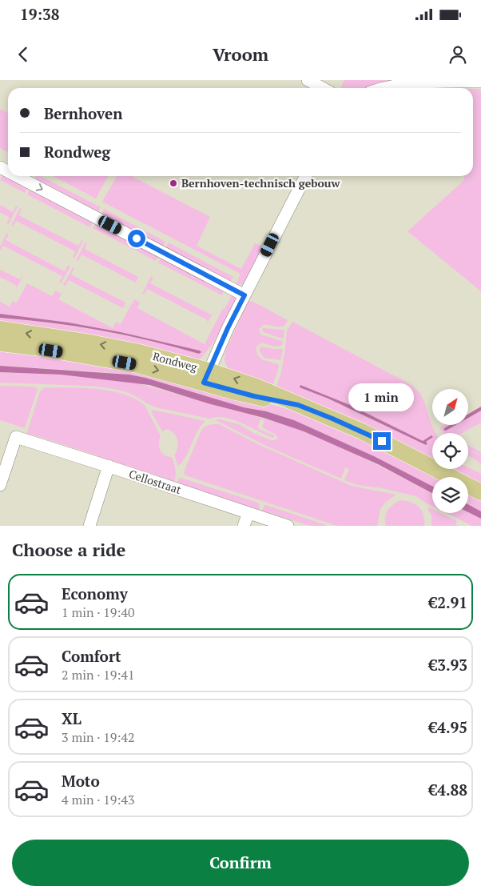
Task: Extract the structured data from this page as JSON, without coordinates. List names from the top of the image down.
{
  "streets": {
    "main road": ["Rondweg"],
    "street": ["Cellostraat"]
  },
  "places": ["Bernhoven-technisch gebouw"],
  "north": "top right",
  "page": {
    "status": "19:38",
    "header": "Vroom",
    "banner": ["Bernhoven", "Rondweg"],
    "bubble": "1 min",
    "heading": "Choose a ride",
    "list": [
      {
        "name": "Economy",
        "note": "1 min · 19:40",
        "value": "€2.91"
      },
      {
        "name": "Comfort",
        "note": "2 min · 19:41",
        "value": "€3.93"
      },
      {
        "name": "XL",
        "note": "3 min · 19:42",
        "value": "€4.95"
      },
      {
        "name": "Moto",
        "note": "4 min · 19:43",
        "value": "€4.88"
      }
    ],
    "buttons": "Confirm"
  }
}
